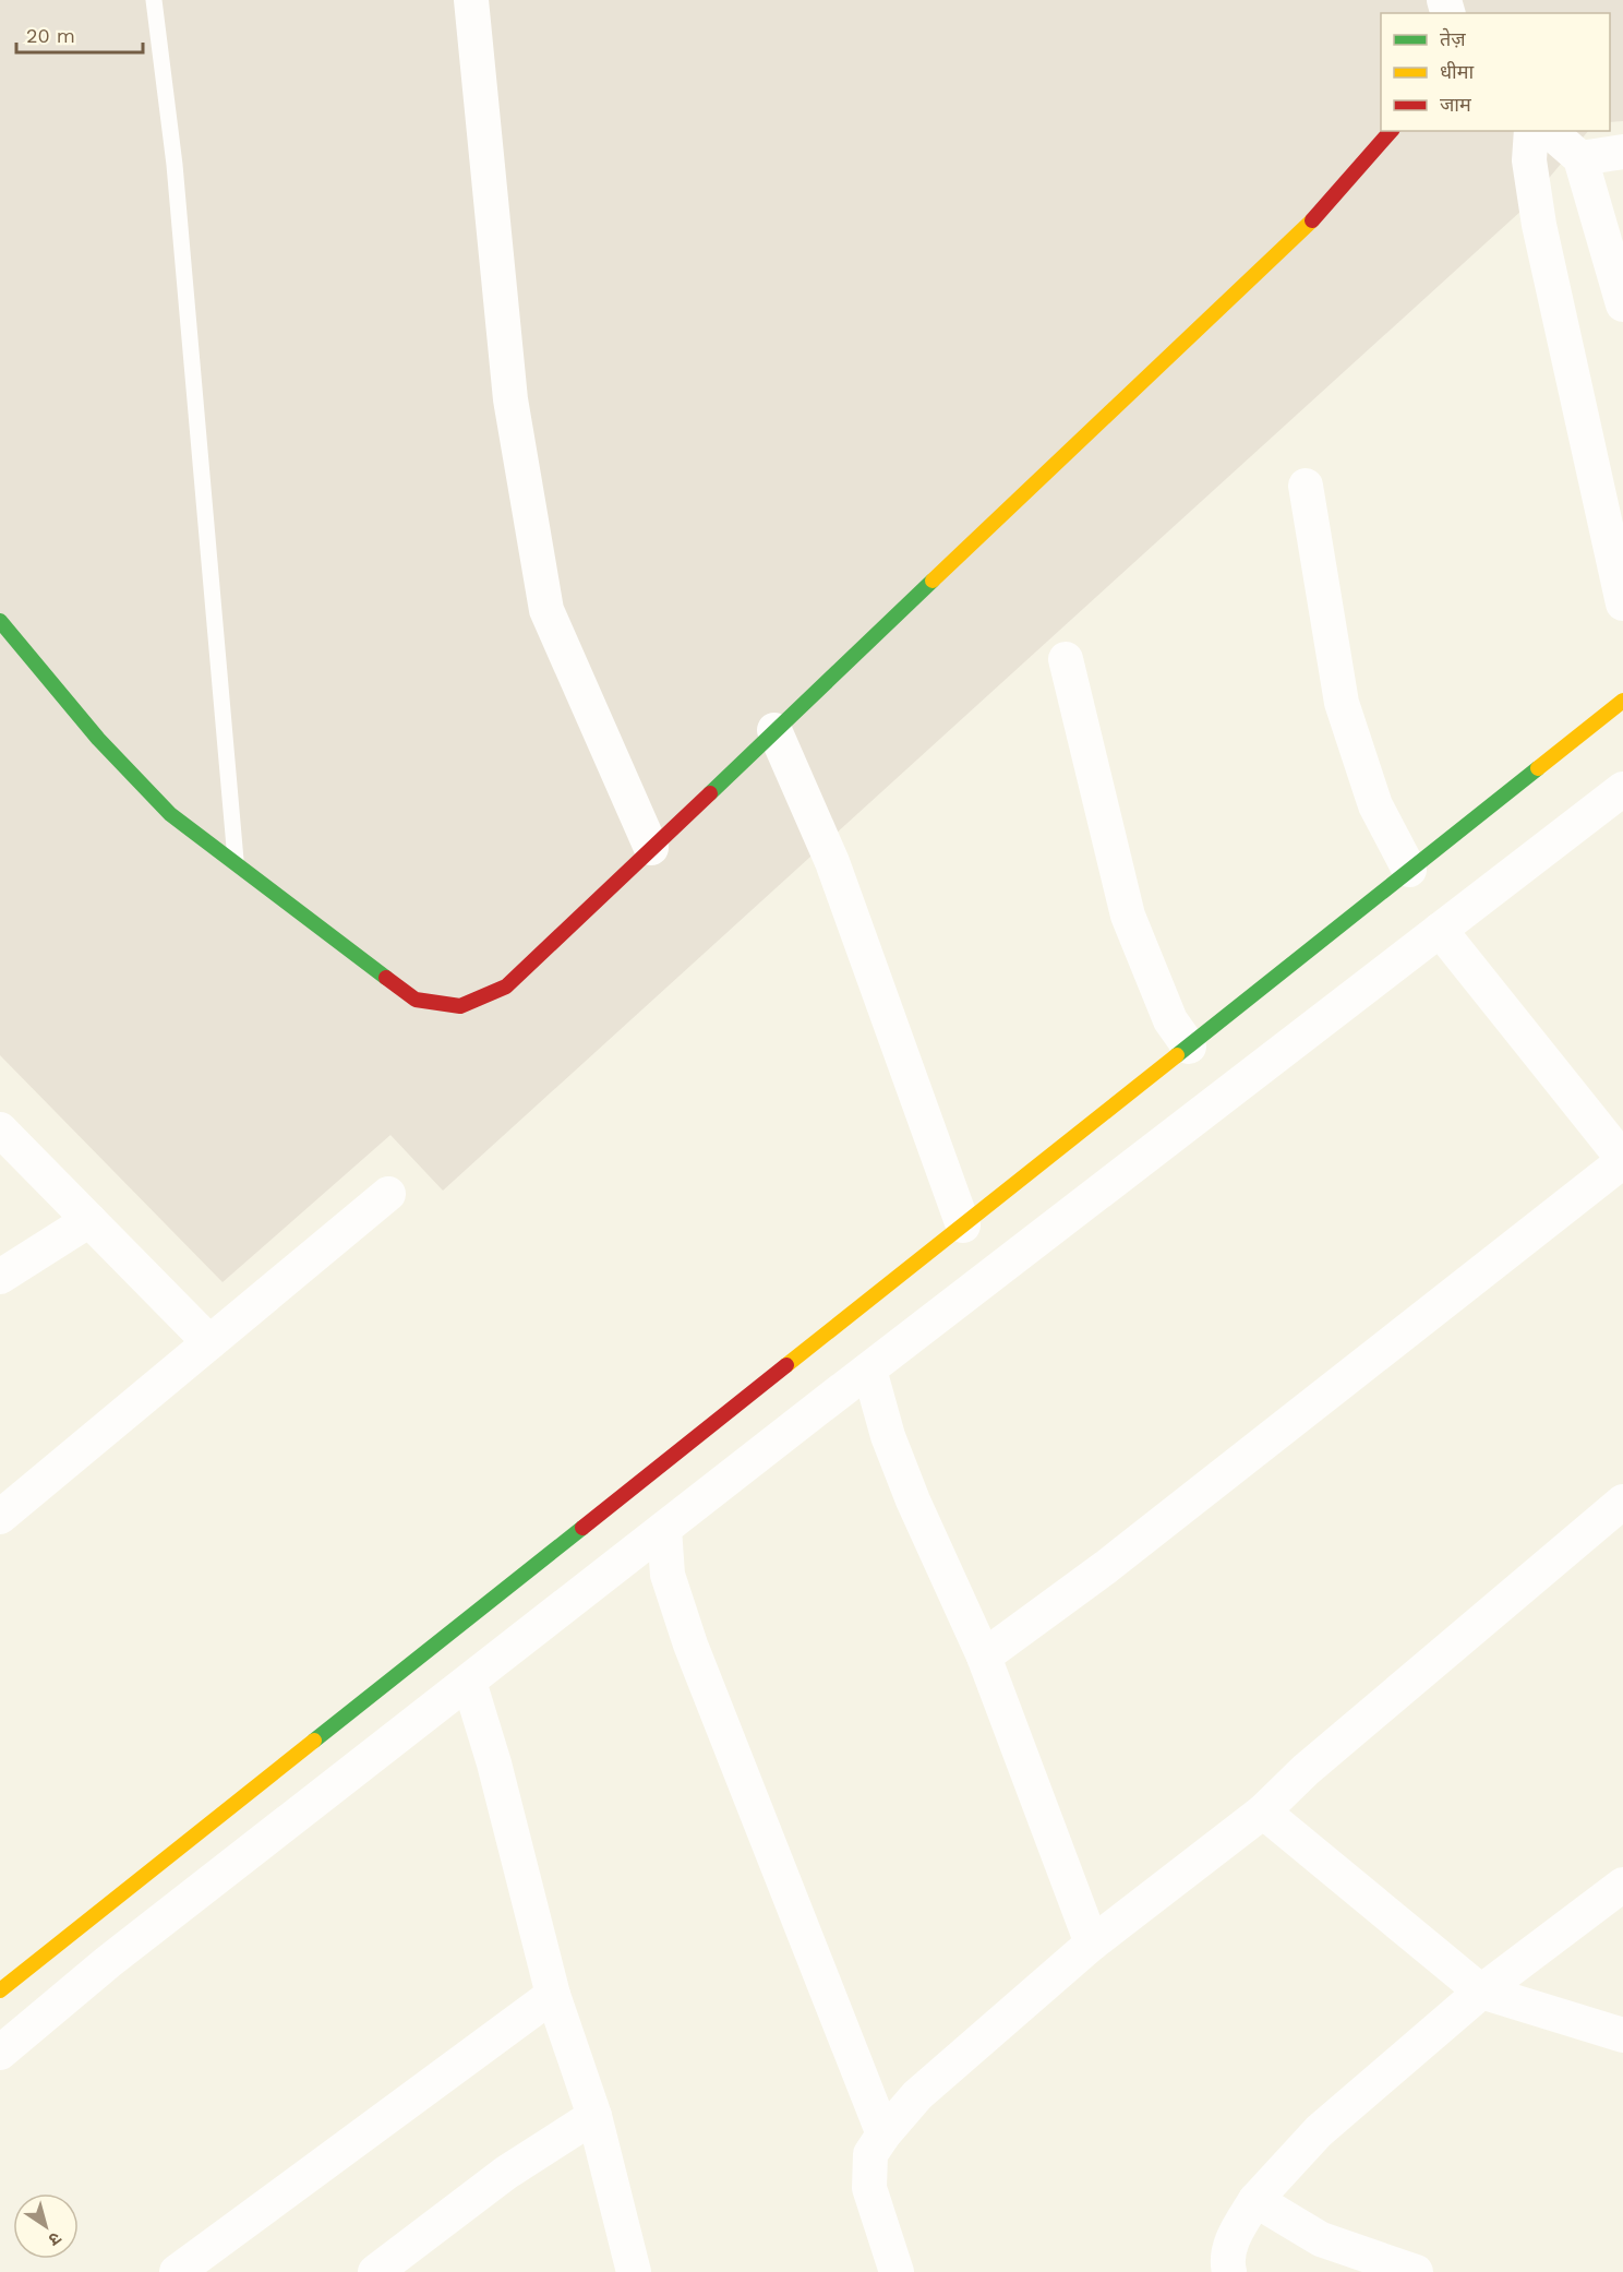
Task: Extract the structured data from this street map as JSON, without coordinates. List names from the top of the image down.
{
  "legend": ["तेज़", "धीमा", "जाम"],
  "scale_bar": "20 m",
  "north": "bottom right"
}
